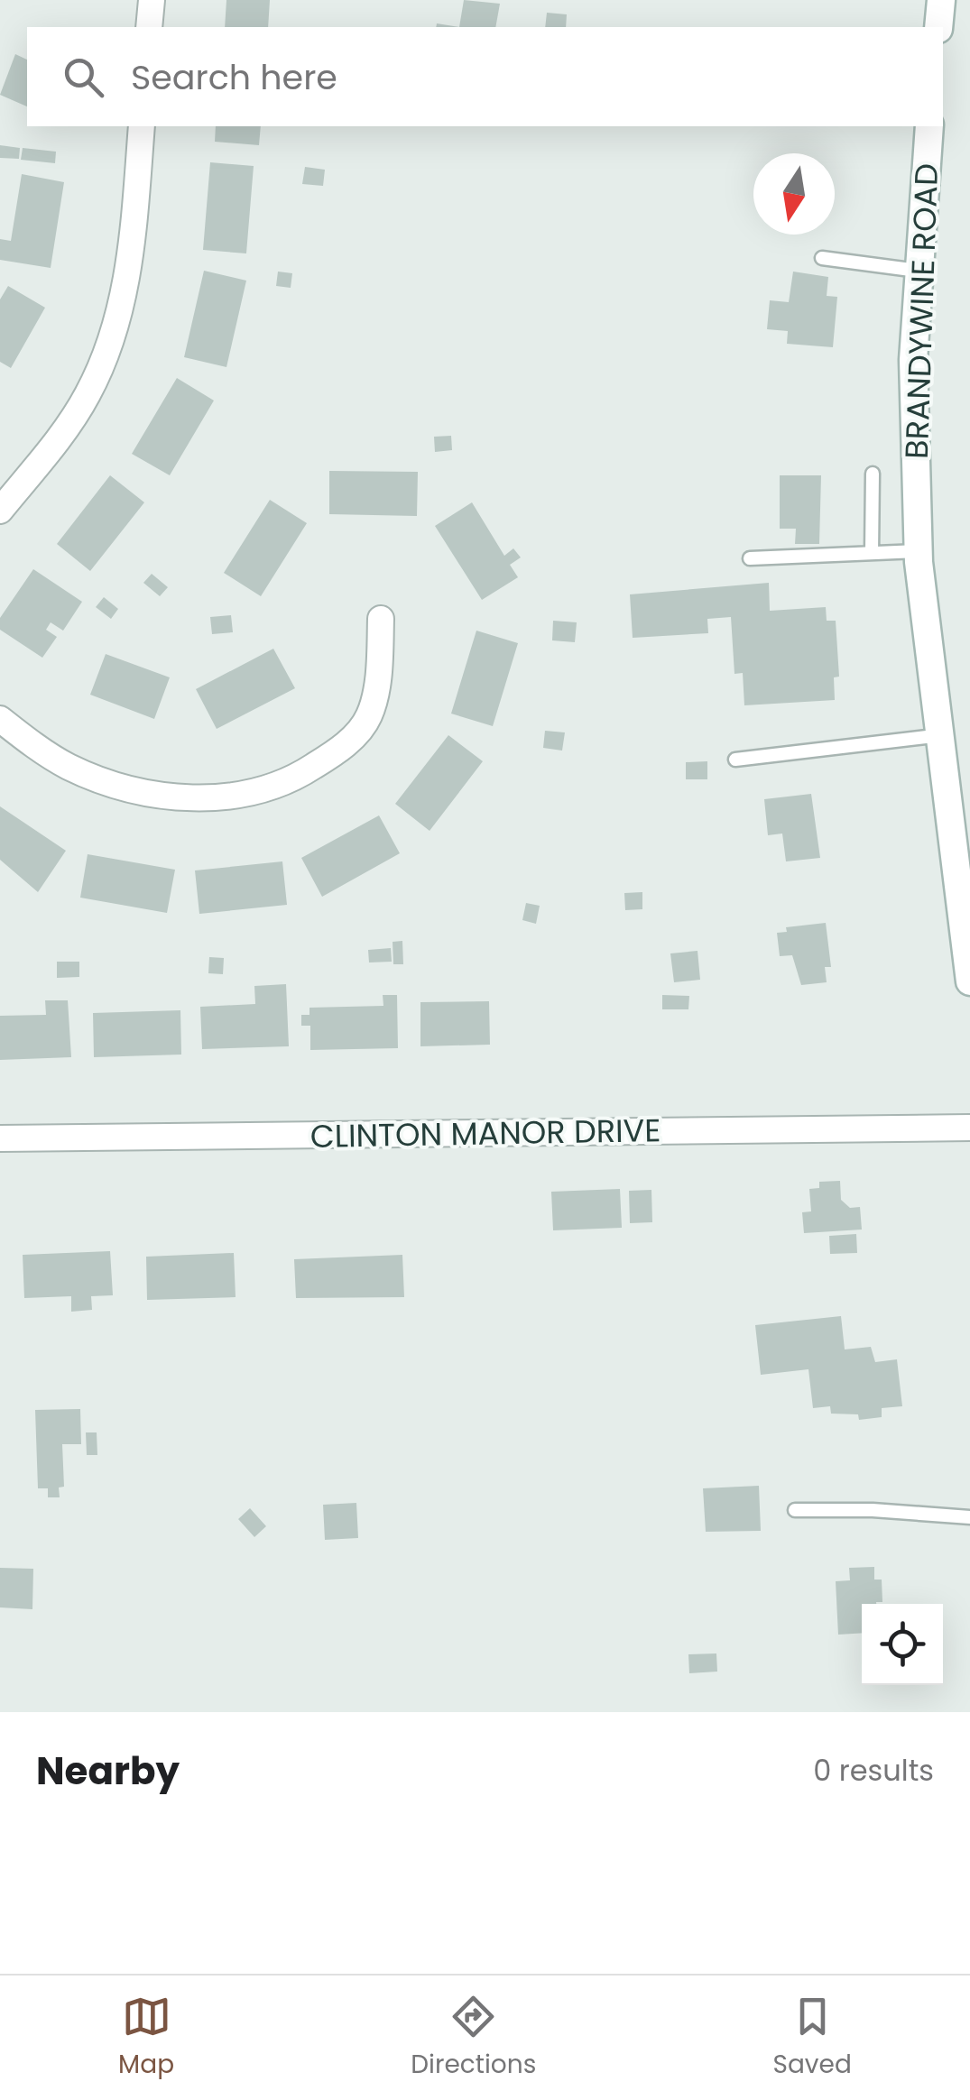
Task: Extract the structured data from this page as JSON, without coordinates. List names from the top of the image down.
{
  "streets": {
    "main road": ["BRANDYWINE ROAD"],
    "street": ["CLINTON MANOR DRIVE"]
  },
  "north": "bottom",
  "page": {
    "search": "Search here",
    "heading": ["Nearby", "0 results"],
    "nav": ["Map", "Directions", "Saved"]
  }
}
